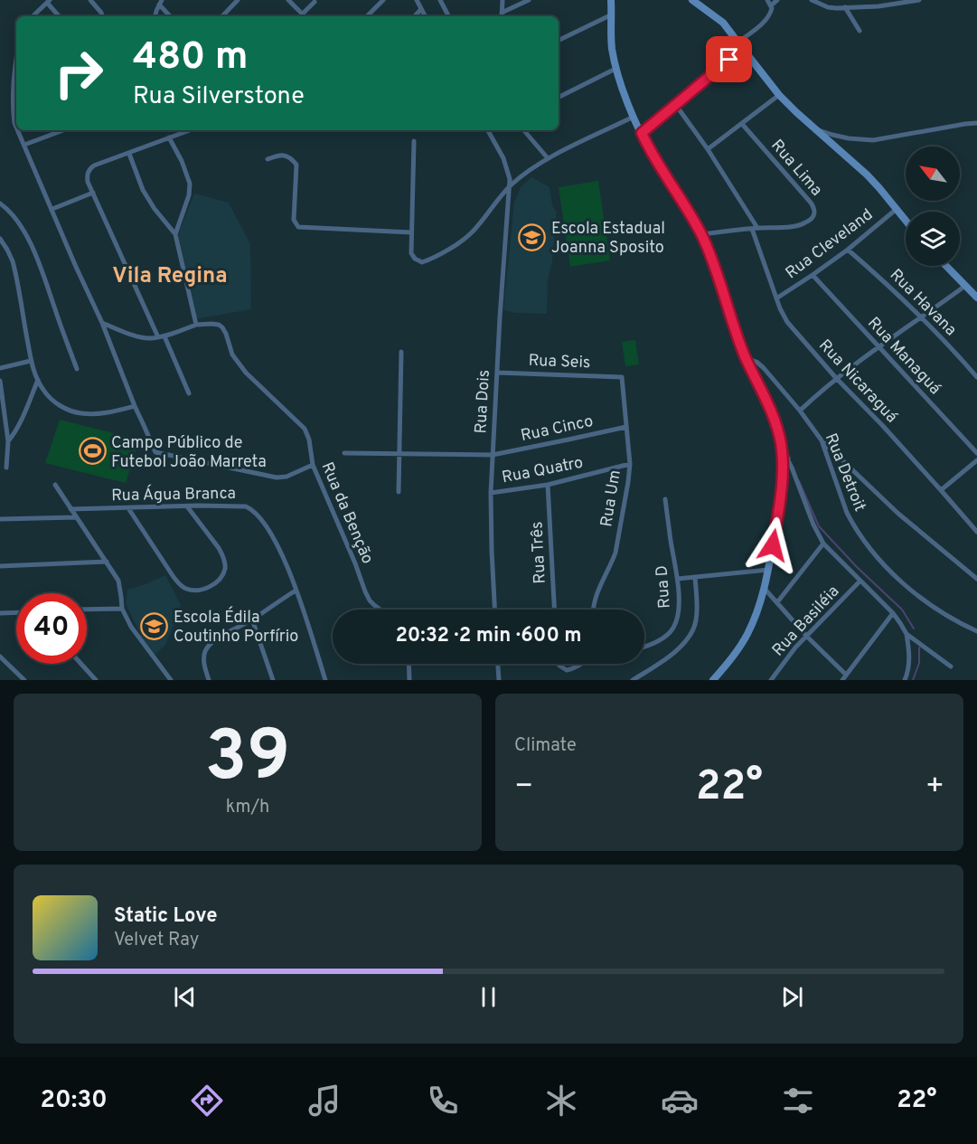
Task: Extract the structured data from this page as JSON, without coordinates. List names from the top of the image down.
{
  "streets": {
    "street": [
      "Rua Lima",
      "Rua Cleveland",
      "Rua Havana",
      "Rua Managuá",
      "Rua Seis",
      "Rua Nicaraguá",
      "Rua Dois",
      "Rua Cinco",
      "Rua Quatro",
      "Rua Detroit",
      "Rua Água Branca",
      "Rua Um",
      "Rua da Benção",
      "Rua Três",
      "Rua D",
      "Rua Basiléia"
    ]
  },
  "crossings": [
    ["Rua Lima", "Rua Nicaraguá"],
    ["Rua Cleveland", "Rua Havana"],
    ["Rua Cleveland", "Rua Managuá"],
    ["Rua Cleveland", "Rua Nicaraguá"],
    ["Rua Seis", "Rua Dois"],
    ["Rua Seis", "Rua Um"],
    ["Rua Dois", "Rua Cinco"],
    ["Rua Dois", "Rua Quatro"],
    ["Rua Cinco", "Rua Um"],
    ["Rua Quatro", "Rua Um"],
    ["Rua Quatro", "Rua Três"]
  ],
  "districts": ["Vila Regina"],
  "places": {
    "school or university": ["Escola Estadual Joanna Sposito", "Escola Édila Coutinho Porfírio"],
    "sports": ["Campo Público de Futebol João Marreta"]
  },
  "north": "top left",
  "page": {
    "turn": ["480 m", "Rua Silverstone"],
    "limit": "40",
    "trip": "20:32 · 2 min · 600 m",
    "tile": [
      ["39", "km/h"],
      "Climate"
    ],
    "heat": ["−", "22°", "+"],
    "song": ["Static Love", "Velvet Ray"],
    "tabs": ["20:30", "22°"]
  }
}
